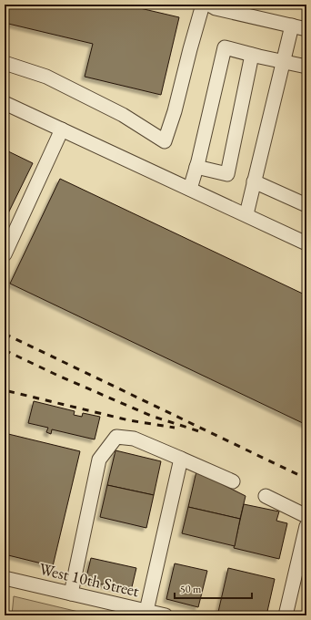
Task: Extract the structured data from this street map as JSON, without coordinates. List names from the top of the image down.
{
  "streets": {
    "street": ["West 10th Street"]
  },
  "scale_bar": "50 m"
}
